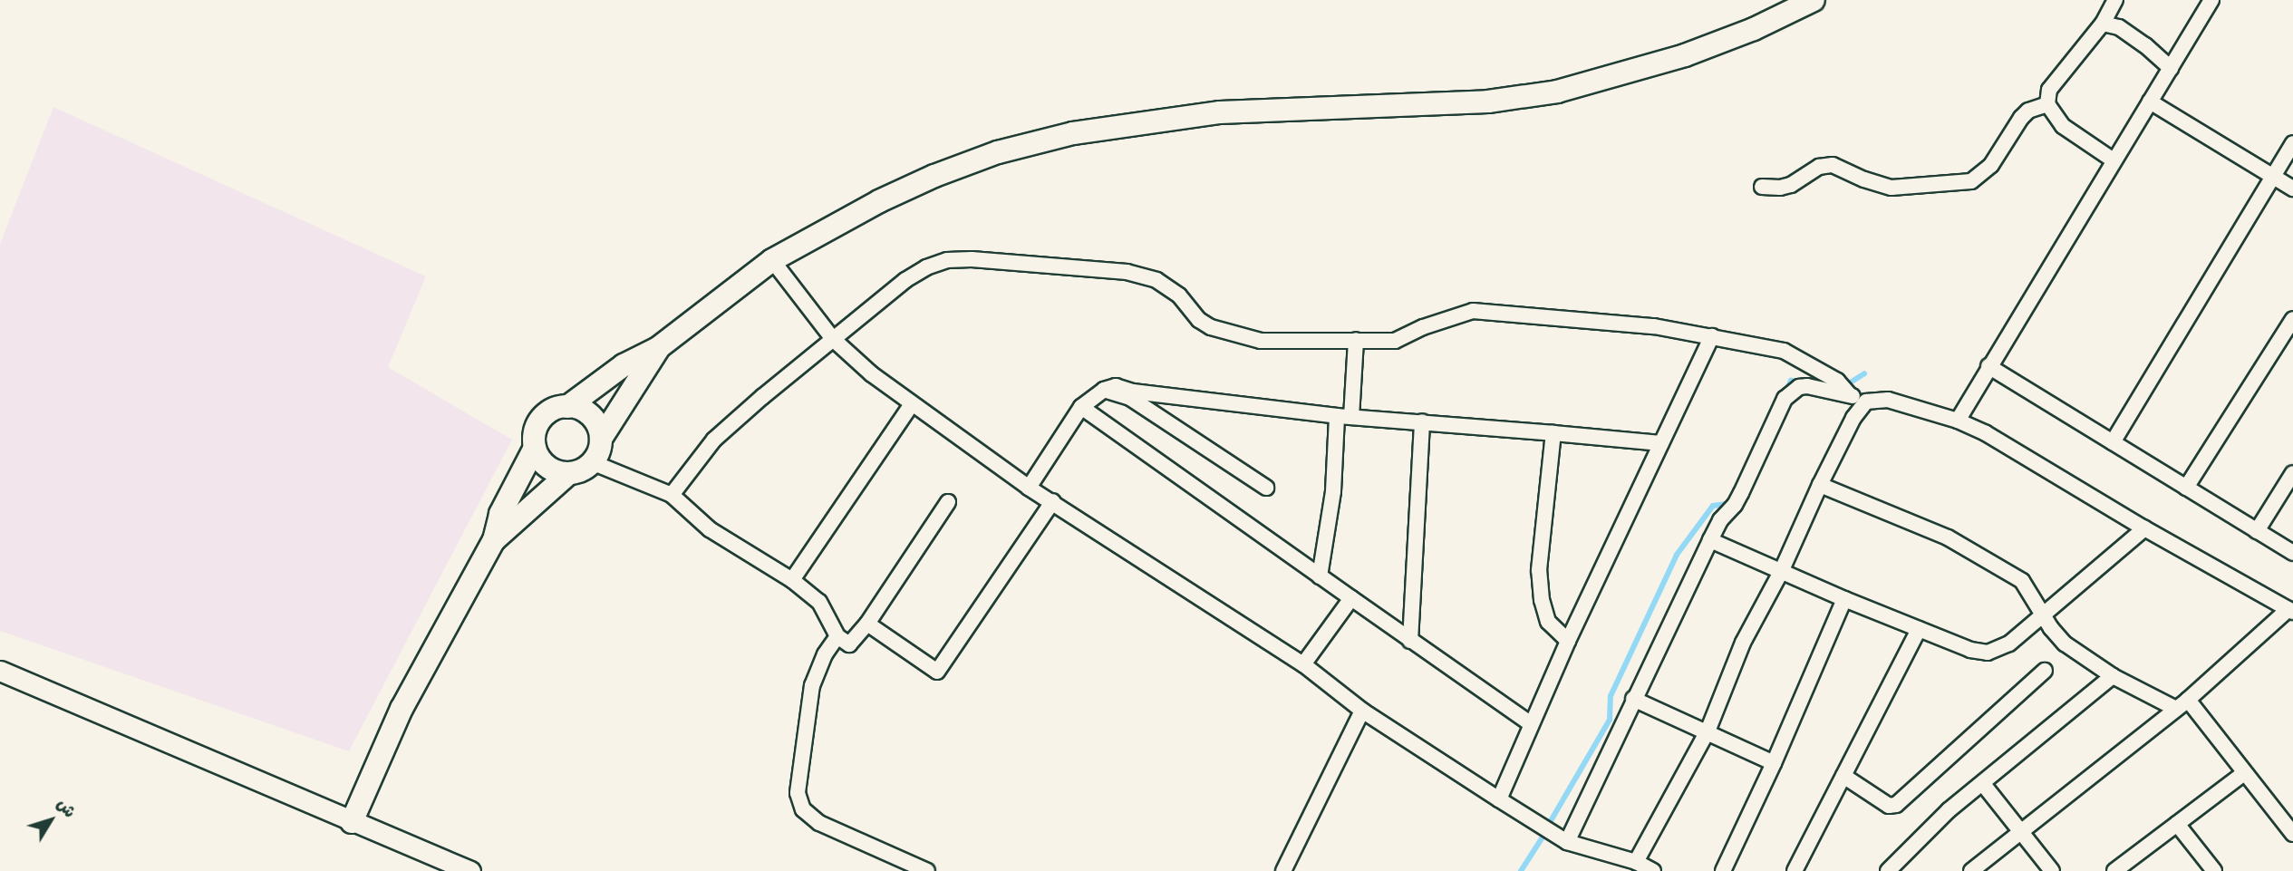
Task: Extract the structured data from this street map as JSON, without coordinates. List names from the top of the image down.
{
  "north": "top right"
}
